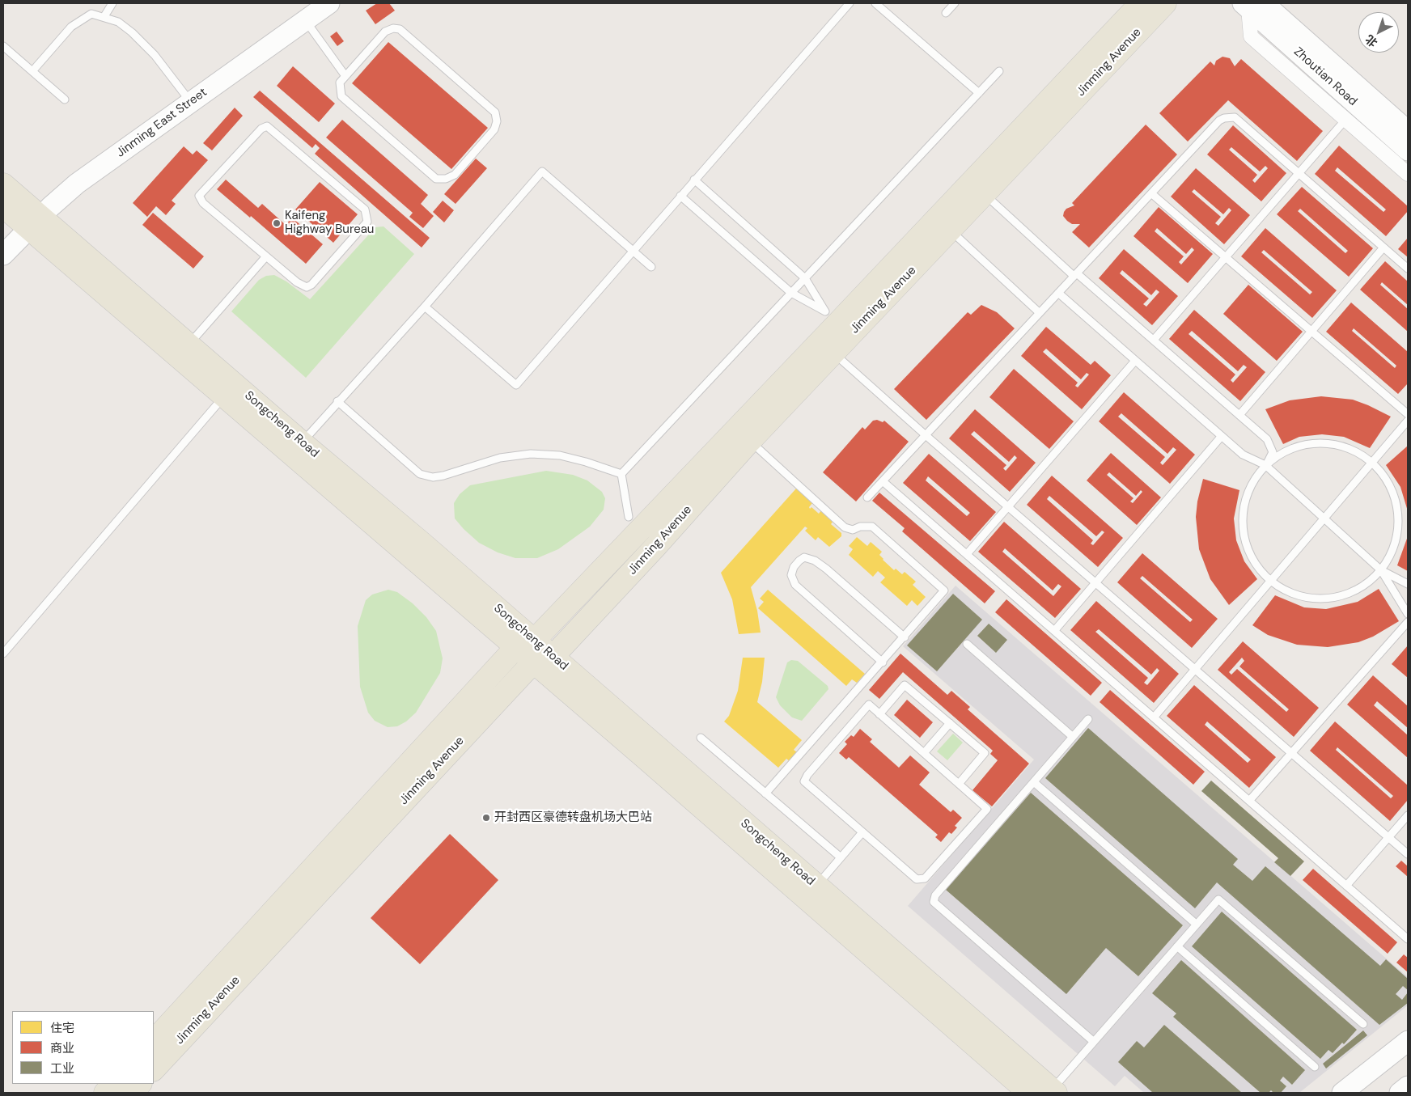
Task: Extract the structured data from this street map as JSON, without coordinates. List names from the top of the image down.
{
  "streets": {
    "main road": ["Jinming Avenue", "Songcheng Road"],
    "street": ["Zhoutian Road", "Jinming East Street"]
  },
  "crossings": [
    ["Jinming Avenue", "Songcheng Road"],
    ["Jinming East Street", "Songcheng Road"]
  ],
  "places": ["Kaifeng Highway Bureau", "开封西区豪德转盘机场大巴站"],
  "legend": ["住宅", "商业", "工业"],
  "north": "bottom left"
}
